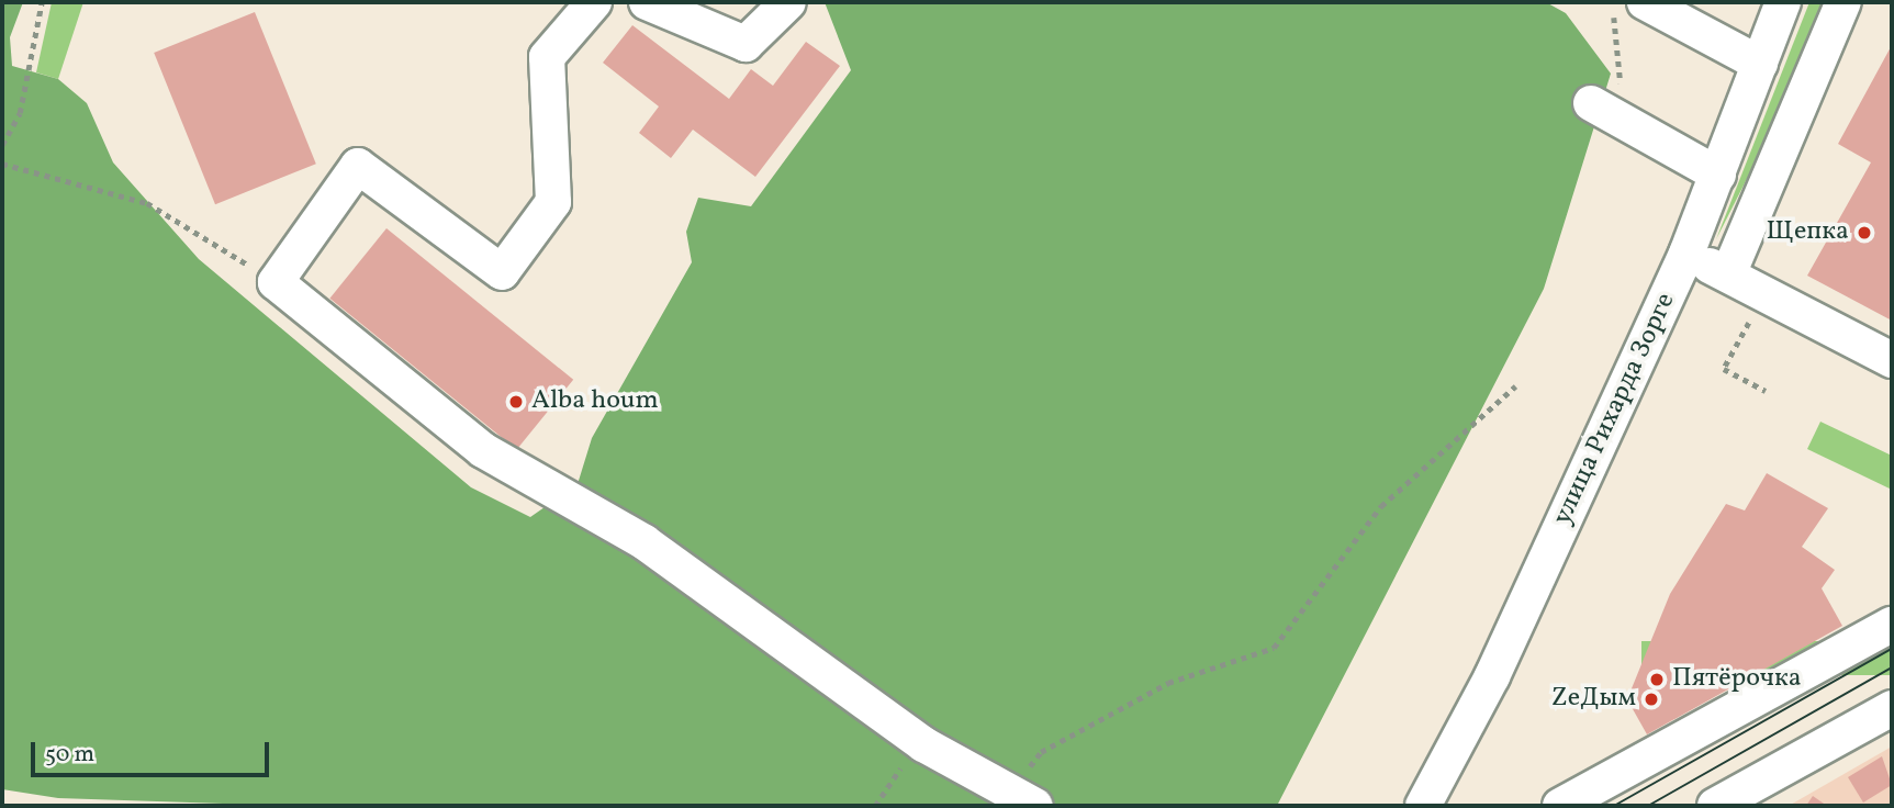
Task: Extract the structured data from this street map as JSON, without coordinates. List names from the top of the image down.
{
  "streets": {
    "street": ["улица Рихарда Зорге"]
  },
  "places": [
    "Щепка",
    "Alba houm",
    "Пятёрочка",
    "ZeДым"
  ],
  "scale_bar": "50 m"
}
